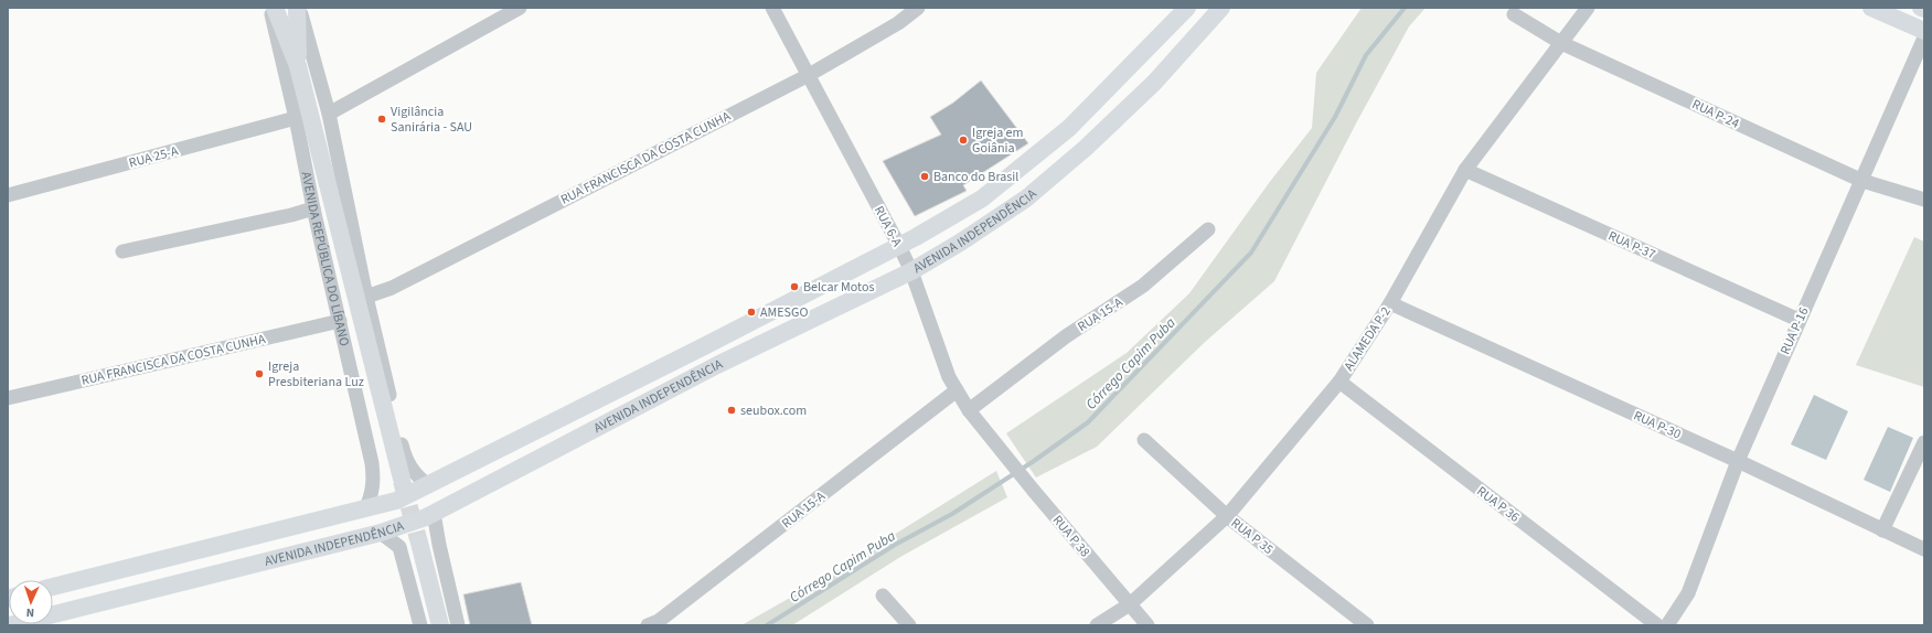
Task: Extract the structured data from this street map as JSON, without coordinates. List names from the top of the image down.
{
  "streets": {
    "main road": ["AVENIDA INDEPENDÊNCIA", "AVENIDA REPÚBLICA DO LÍBANO"],
    "street": [
      "RUA P-24",
      "RUA 25-A",
      "RUA FRANCISCA DA COSTA CUNHA",
      "RUA 6-A",
      "RUA P-37",
      "RUA 15-A",
      "RUA P-16",
      "ALAMEDA P-2",
      "RUA P-30",
      "RUA P 36",
      "RUA P 38",
      "RUA P 35"
    ]
  },
  "crossings": [
    ["RUA P-24", "RUA P-16"],
    ["RUA P-24", "ALAMEDA P-2"],
    ["RUA 25-A", "AVENIDA REPÚBLICA DO LÍBANO"],
    ["RUA FRANCISCA DA COSTA CUNHA", "RUA 6-A"],
    ["RUA FRANCISCA DA COSTA CUNHA", "AVENIDA REPÚBLICA DO LÍBANO"],
    ["RUA 6-A", "AVENIDA INDEPENDÊNCIA"],
    ["RUA 6-A", "RUA 15-A"],
    ["RUA 6-A", "RUA P 38"],
    ["AVENIDA INDEPENDÊNCIA", "AVENIDA REPÚBLICA DO LÍBANO"],
    ["RUA P-37", "RUA P-16"],
    ["RUA P-37", "ALAMEDA P-2"],
    ["RUA P-16", "RUA P-30"],
    ["ALAMEDA P-2", "RUA P-30"],
    ["ALAMEDA P-2", "RUA P 36"],
    ["ALAMEDA P-2", "RUA P 38"],
    ["ALAMEDA P-2", "RUA P 35"]
  ],
  "water": ["Córrego Capim Puba"],
  "places": [
    "Vigilância Sanirária - SAU",
    "Igreja em Goiânia",
    "Banco do Brasil",
    "Belcar Motos",
    "AMESGO",
    "Igreja Presbiteriana Luz",
    "seubox.com"
  ],
  "north": "bottom"
}
